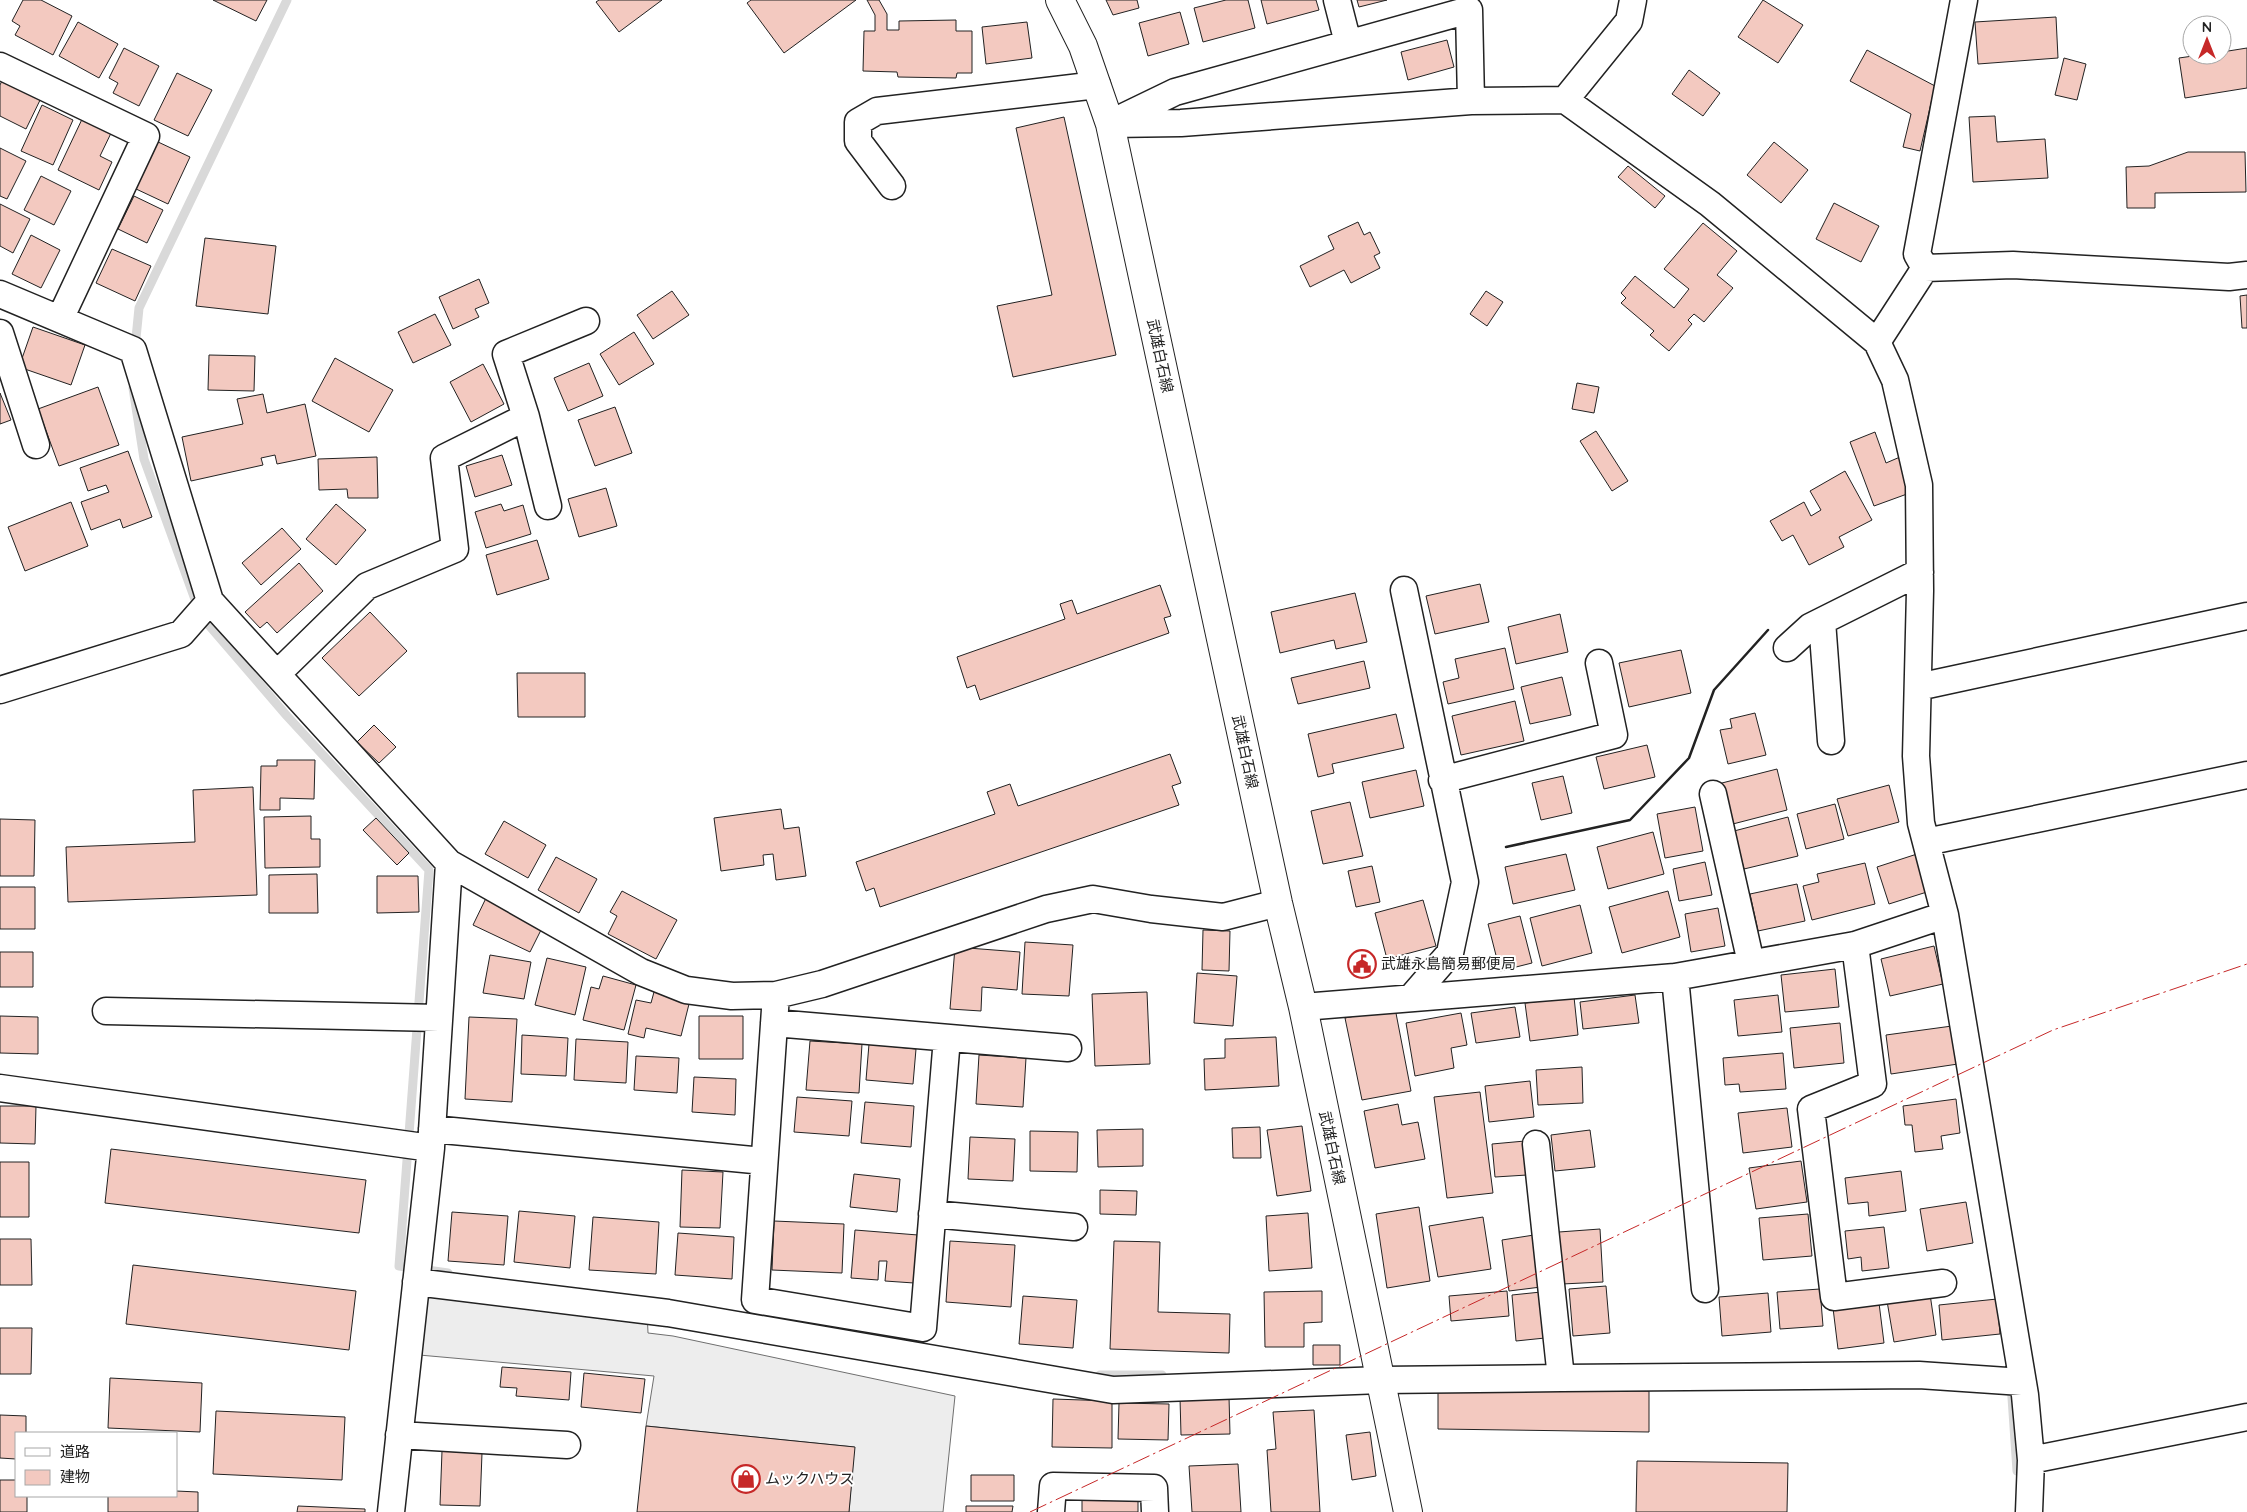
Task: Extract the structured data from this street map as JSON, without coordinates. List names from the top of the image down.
{
  "streets": {
    "main road": ["武雄白石線"]
  },
  "places": {
    "public building": ["武雄永島簡易郵便局"],
    "shop": ["ムックハウス"]
  },
  "legend": ["道路", "建物"],
  "north": "top"
}
